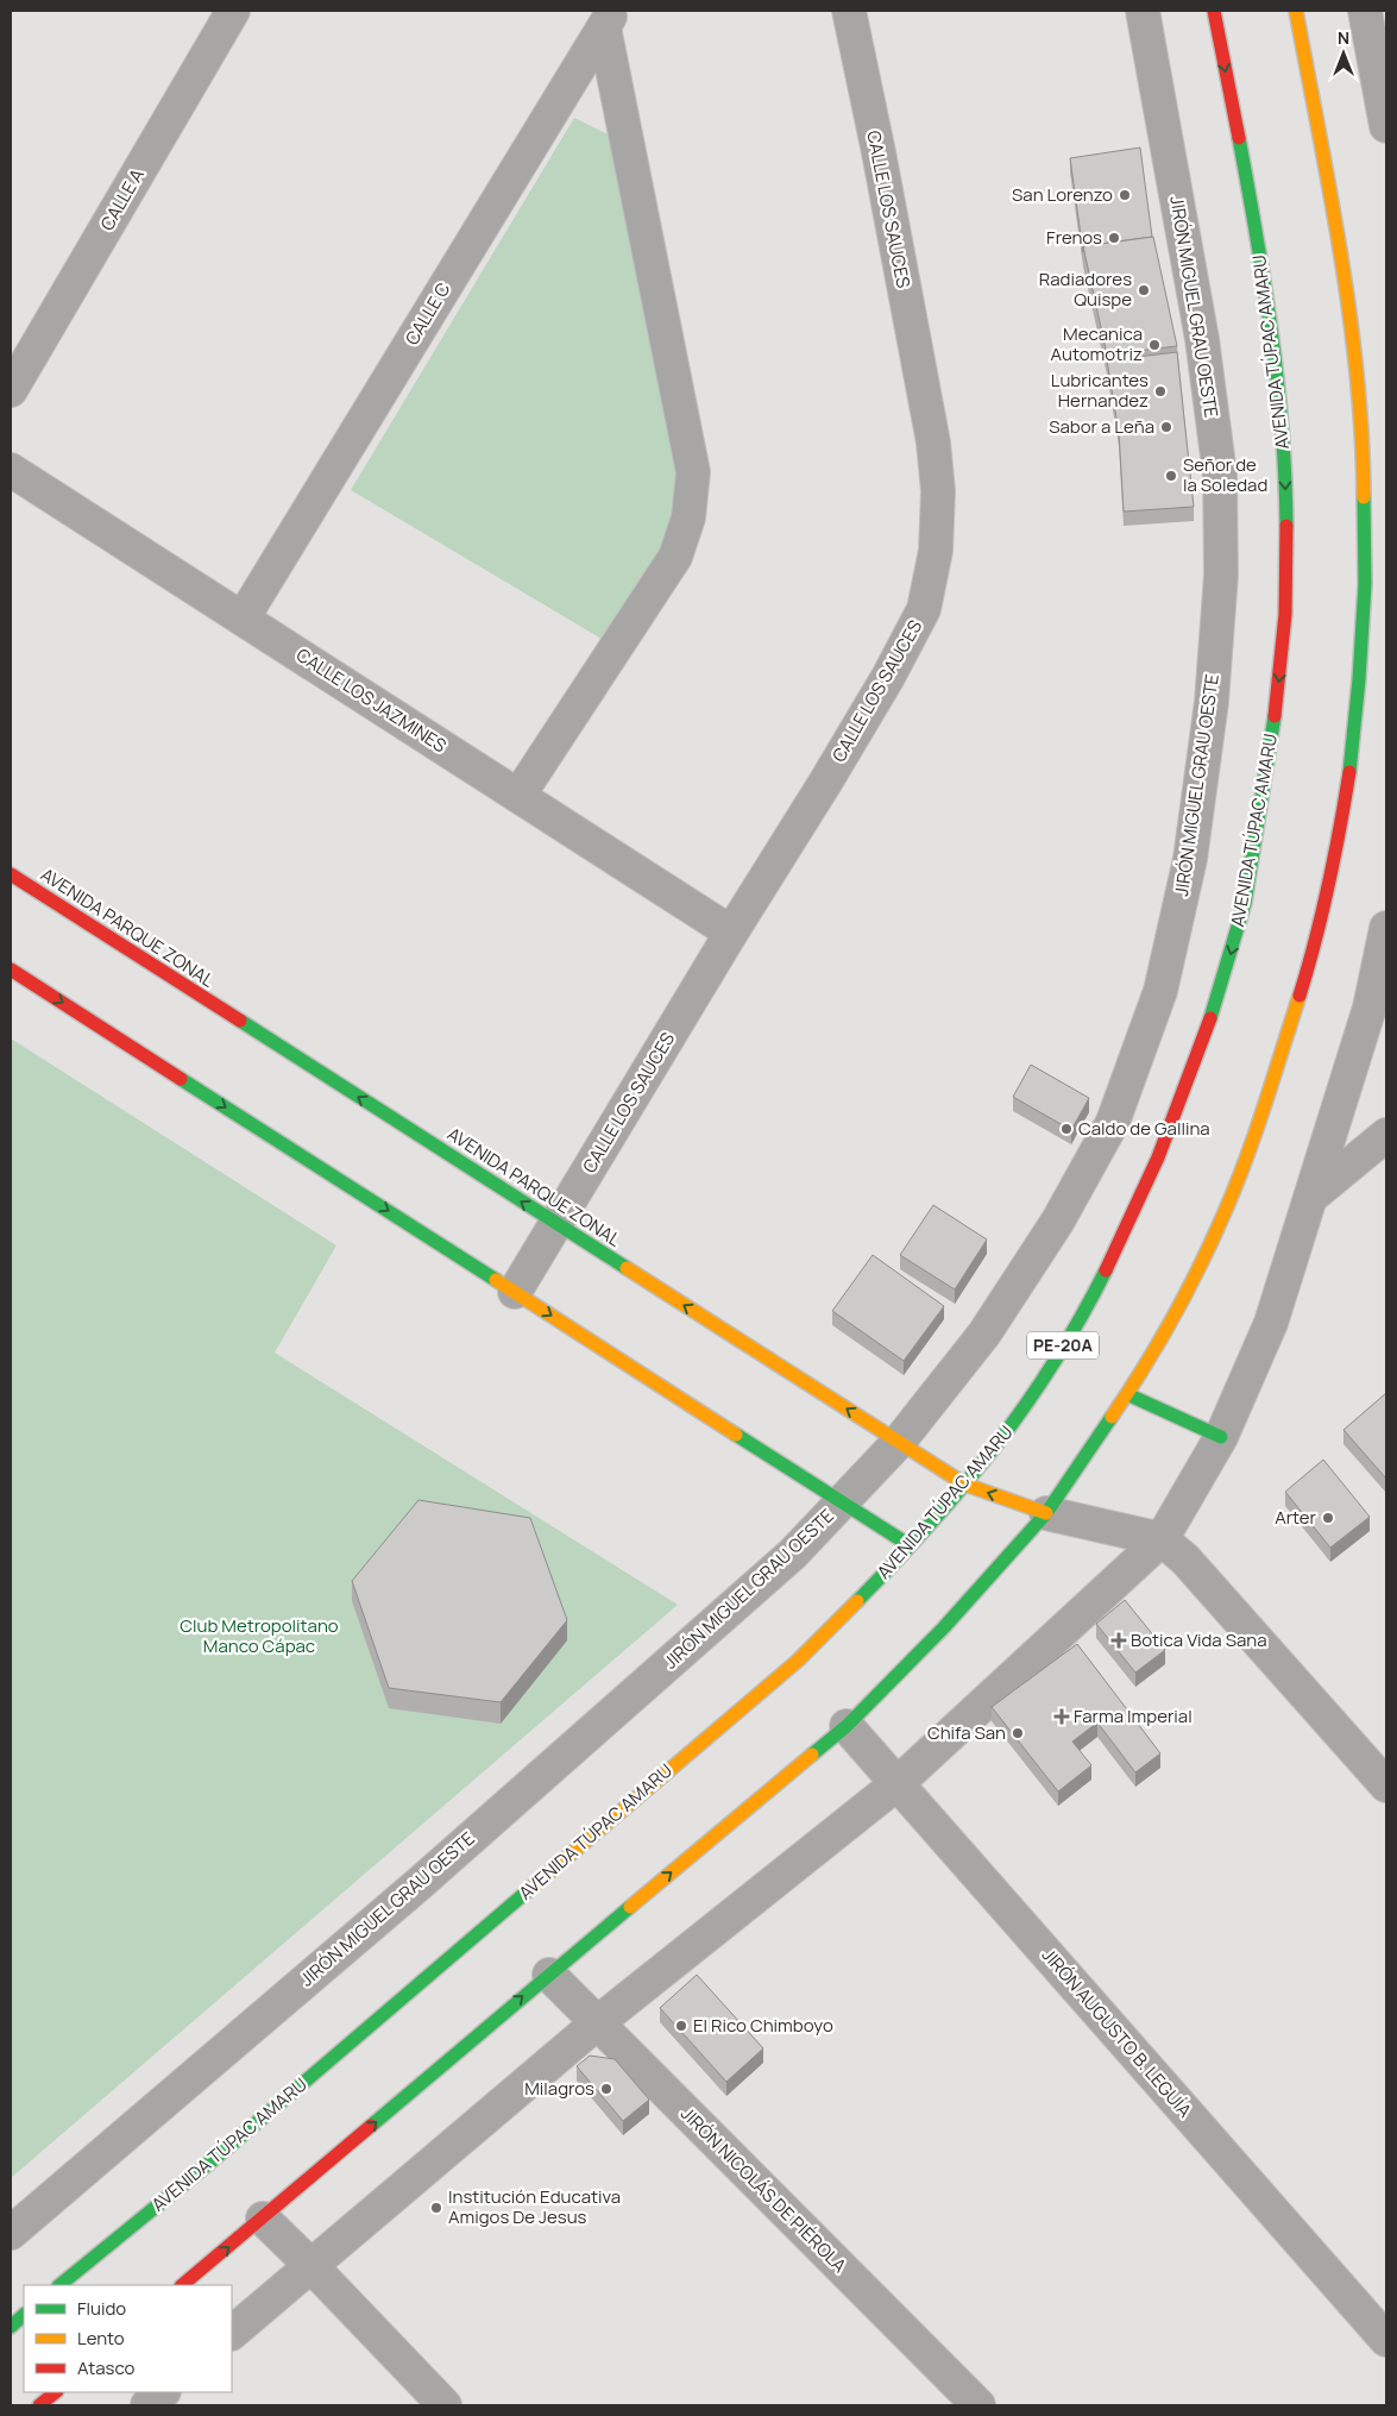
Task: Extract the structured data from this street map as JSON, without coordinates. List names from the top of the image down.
{
  "streets": {
    "main road": ["AVENIDA TÚPAC AMARU", "AVENIDA PARQUE ZONAL", "PE-20A"],
    "street": [
      "CALLE A",
      "CALLE LOS SAUCES",
      "JIRÓN MIGUEL GRAU OESTE",
      "CALLE C",
      "CALLE LOS JAZMINES",
      "JIRÓN AUGUSTO B. LEGUÍA",
      "JIRÓN NICOLÁS DE PIÉROLA"
    ]
  },
  "crossings": [
    ["CALLE LOS SAUCES", "CALLE LOS JAZMINES"],
    ["CALLE LOS SAUCES", "AVENIDA PARQUE ZONAL"],
    ["JIRÓN MIGUEL GRAU OESTE", "AVENIDA PARQUE ZONAL"],
    ["CALLE C", "CALLE LOS JAZMINES"],
    ["AVENIDA TÚPAC AMARU", "AVENIDA PARQUE ZONAL"]
  ],
  "parks": ["Club Metropolitano Manco Cápac"],
  "places": {
    "other": [
      "San Lorenzo",
      "Frenos",
      "Radiadores Quispe",
      "Mecanica Automotriz",
      "Lubricantes Hernandez",
      "Sabor a Leña",
      "Señor de la Soledad",
      "Caldo de Gallina",
      "Arter",
      "Chifa San",
      "El Rico Chimboyo",
      "Milagros",
      "Institución Educativa Amigos De Jesus"
    ],
    "health": ["Botica Vida Sana", "Farma Imperial"]
  },
  "legend": ["Fluido", "Lento", "Atasco"],
  "north": "top"
}
